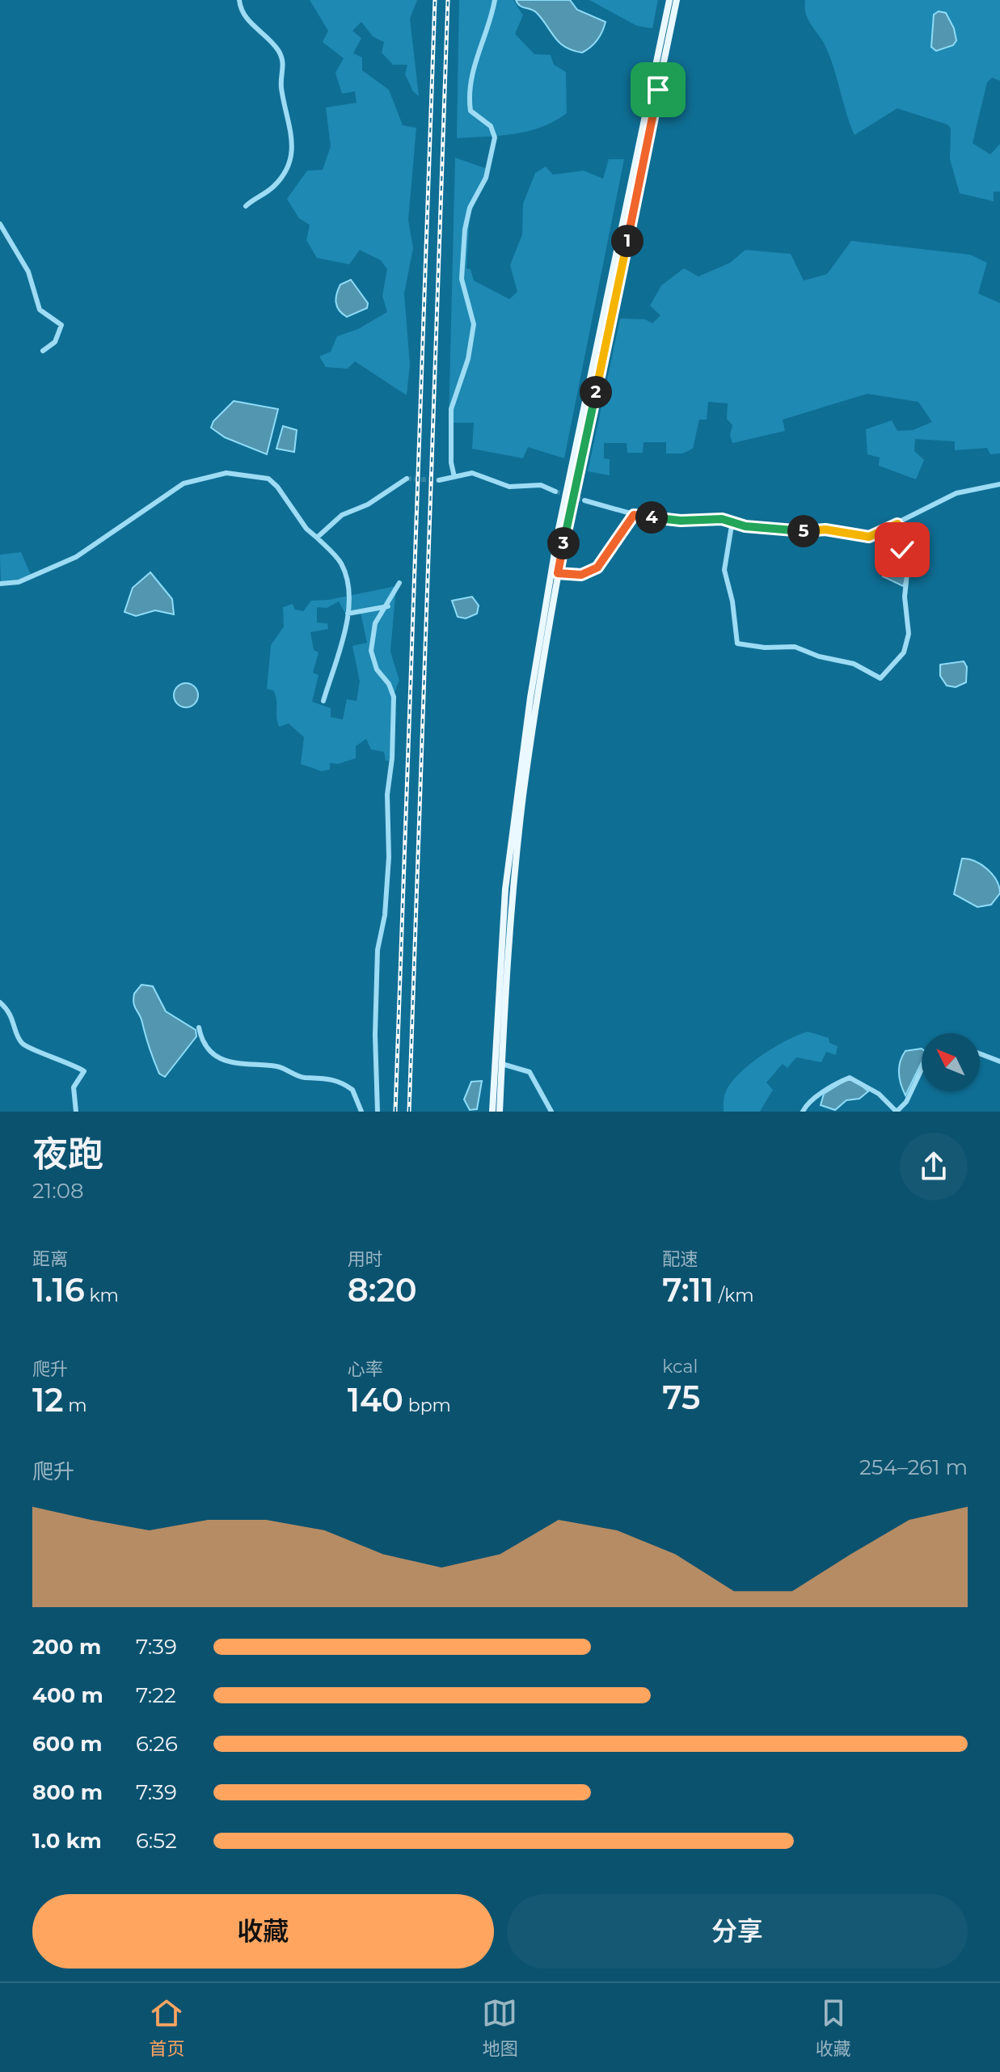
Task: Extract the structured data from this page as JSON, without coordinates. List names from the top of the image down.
{
  "north": "top left",
  "page": {
    "pins": [
      "1",
      "2",
      "4",
      "5",
      "3"
    ],
    "heading": ["夜跑", "21:08"],
    "stats": [
      ["距离", "1.16 km"],
      ["用时", "8:20"],
      ["配速", "7:11 /km"],
      ["爬升", "12 m"],
      ["心率", "140 bpm"],
      ["kcal", "75"]
    ],
    "chart": ["爬升", "254–261 m"],
    "list": [
      {
        "name": "200 m",
        "note": "7:39"
      },
      {
        "name": "400 m",
        "note": "7:22"
      },
      {
        "name": "600 m",
        "note": "6:26"
      },
      {
        "name": "800 m",
        "note": "7:39"
      },
      {
        "name": "1.0 km",
        "note": "6:52"
      }
    ],
    "buttons": ["收藏", "分享"],
    "tabs": ["首页", "地图", "收藏"]
  }
}
